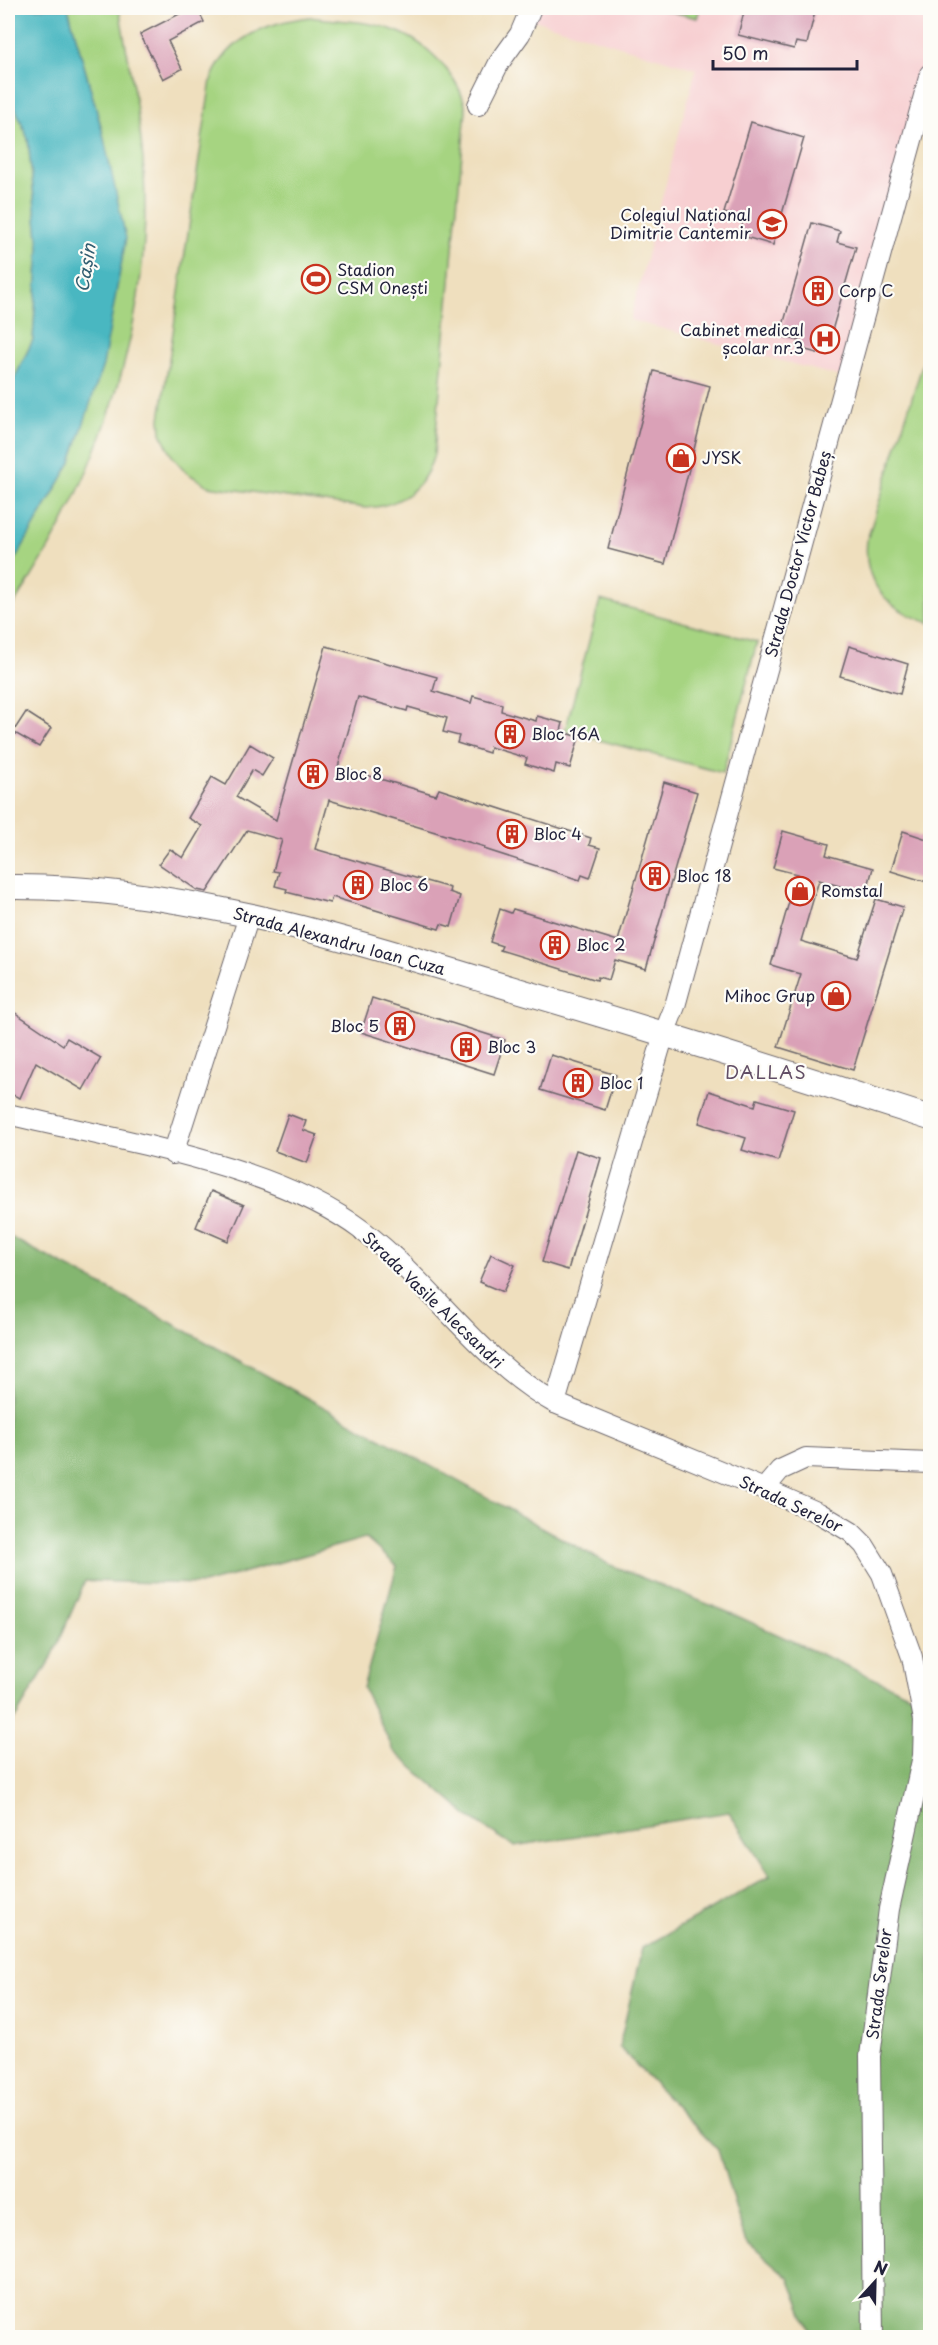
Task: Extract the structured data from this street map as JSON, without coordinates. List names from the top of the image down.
{
  "streets": {
    "main road": ["Strada Alexandru Ioan Cuza"],
    "street": ["Strada Doctor Victor Babeș", "Strada Vasile Alecsandri", "Strada Serelor"]
  },
  "crossings": [
    ["Strada Doctor Victor Babeș", "Strada Alexandru Ioan Cuza"],
    ["Strada Vasile Alecsandri", "Strada Serelor"]
  ],
  "districts": ["DALLAS"],
  "water": ["Cașin"],
  "places": {
    "school or university": ["Colegiul Național Dimitrie Cantemir"],
    "sports": ["Stadion CSM Onești"],
    "building": [
      "Corp C",
      "Bloc 16A",
      "Bloc 8",
      "Bloc 4",
      "Bloc 18",
      "Bloc 6",
      "Bloc 2",
      "Bloc 5",
      "Bloc 3",
      "Bloc 1"
    ],
    "hospital": ["Cabinet medical școlar nr.3"],
    "shop": ["JYSK", "Romstal", "Mihoc Grup"]
  },
  "scale_bar": "50 m",
  "north": "top"
}
